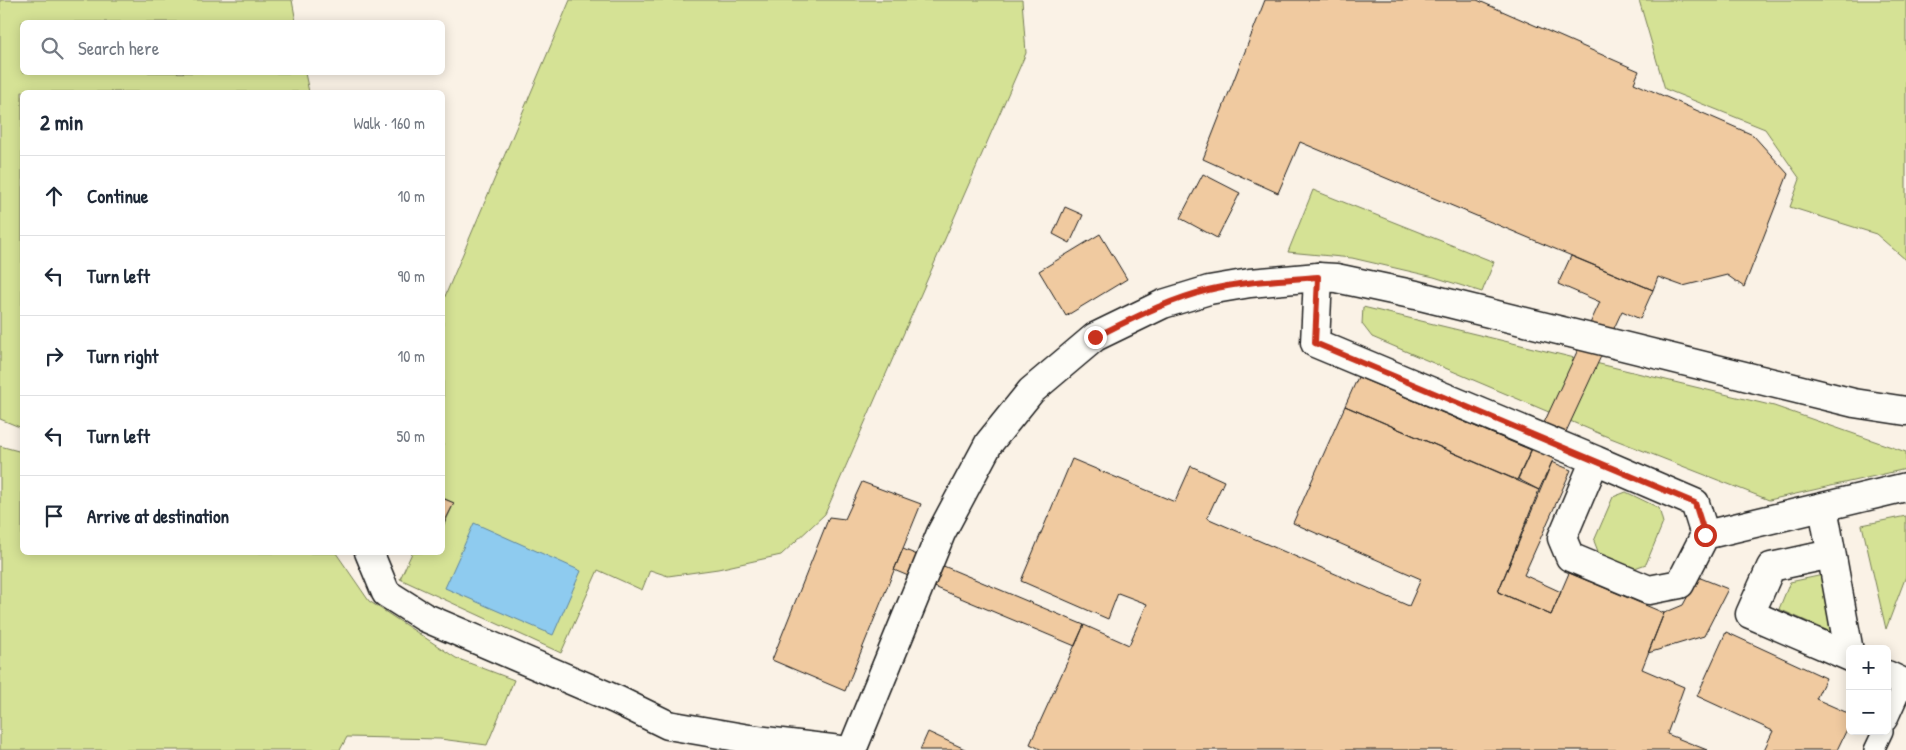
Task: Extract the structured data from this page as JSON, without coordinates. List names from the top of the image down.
{
  "page": {
    "search": "Search here",
    "heading": ["2 min", "Walk · 160 m"],
    "list": [
      ["Continue", "10 m"],
      ["Turn left", "90 m"],
      ["Turn right", "10 m"],
      ["Turn left", "50 m"],
      "Arrive at destination"
    ],
    "map_buttons": ["+", "−"]
  }
}
